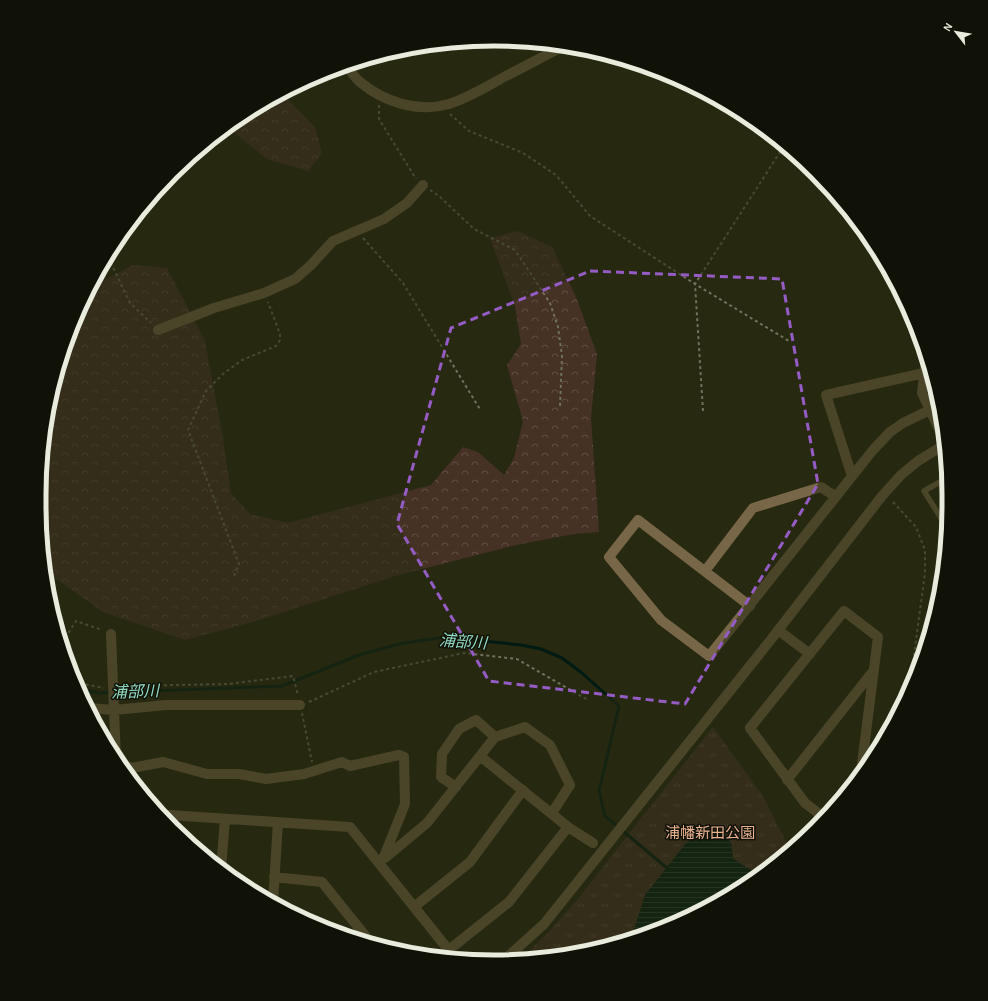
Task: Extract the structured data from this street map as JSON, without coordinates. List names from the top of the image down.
{
  "water": ["浦部川"],
  "parks": ["浦幡新田公園"],
  "north": "top left"
}
